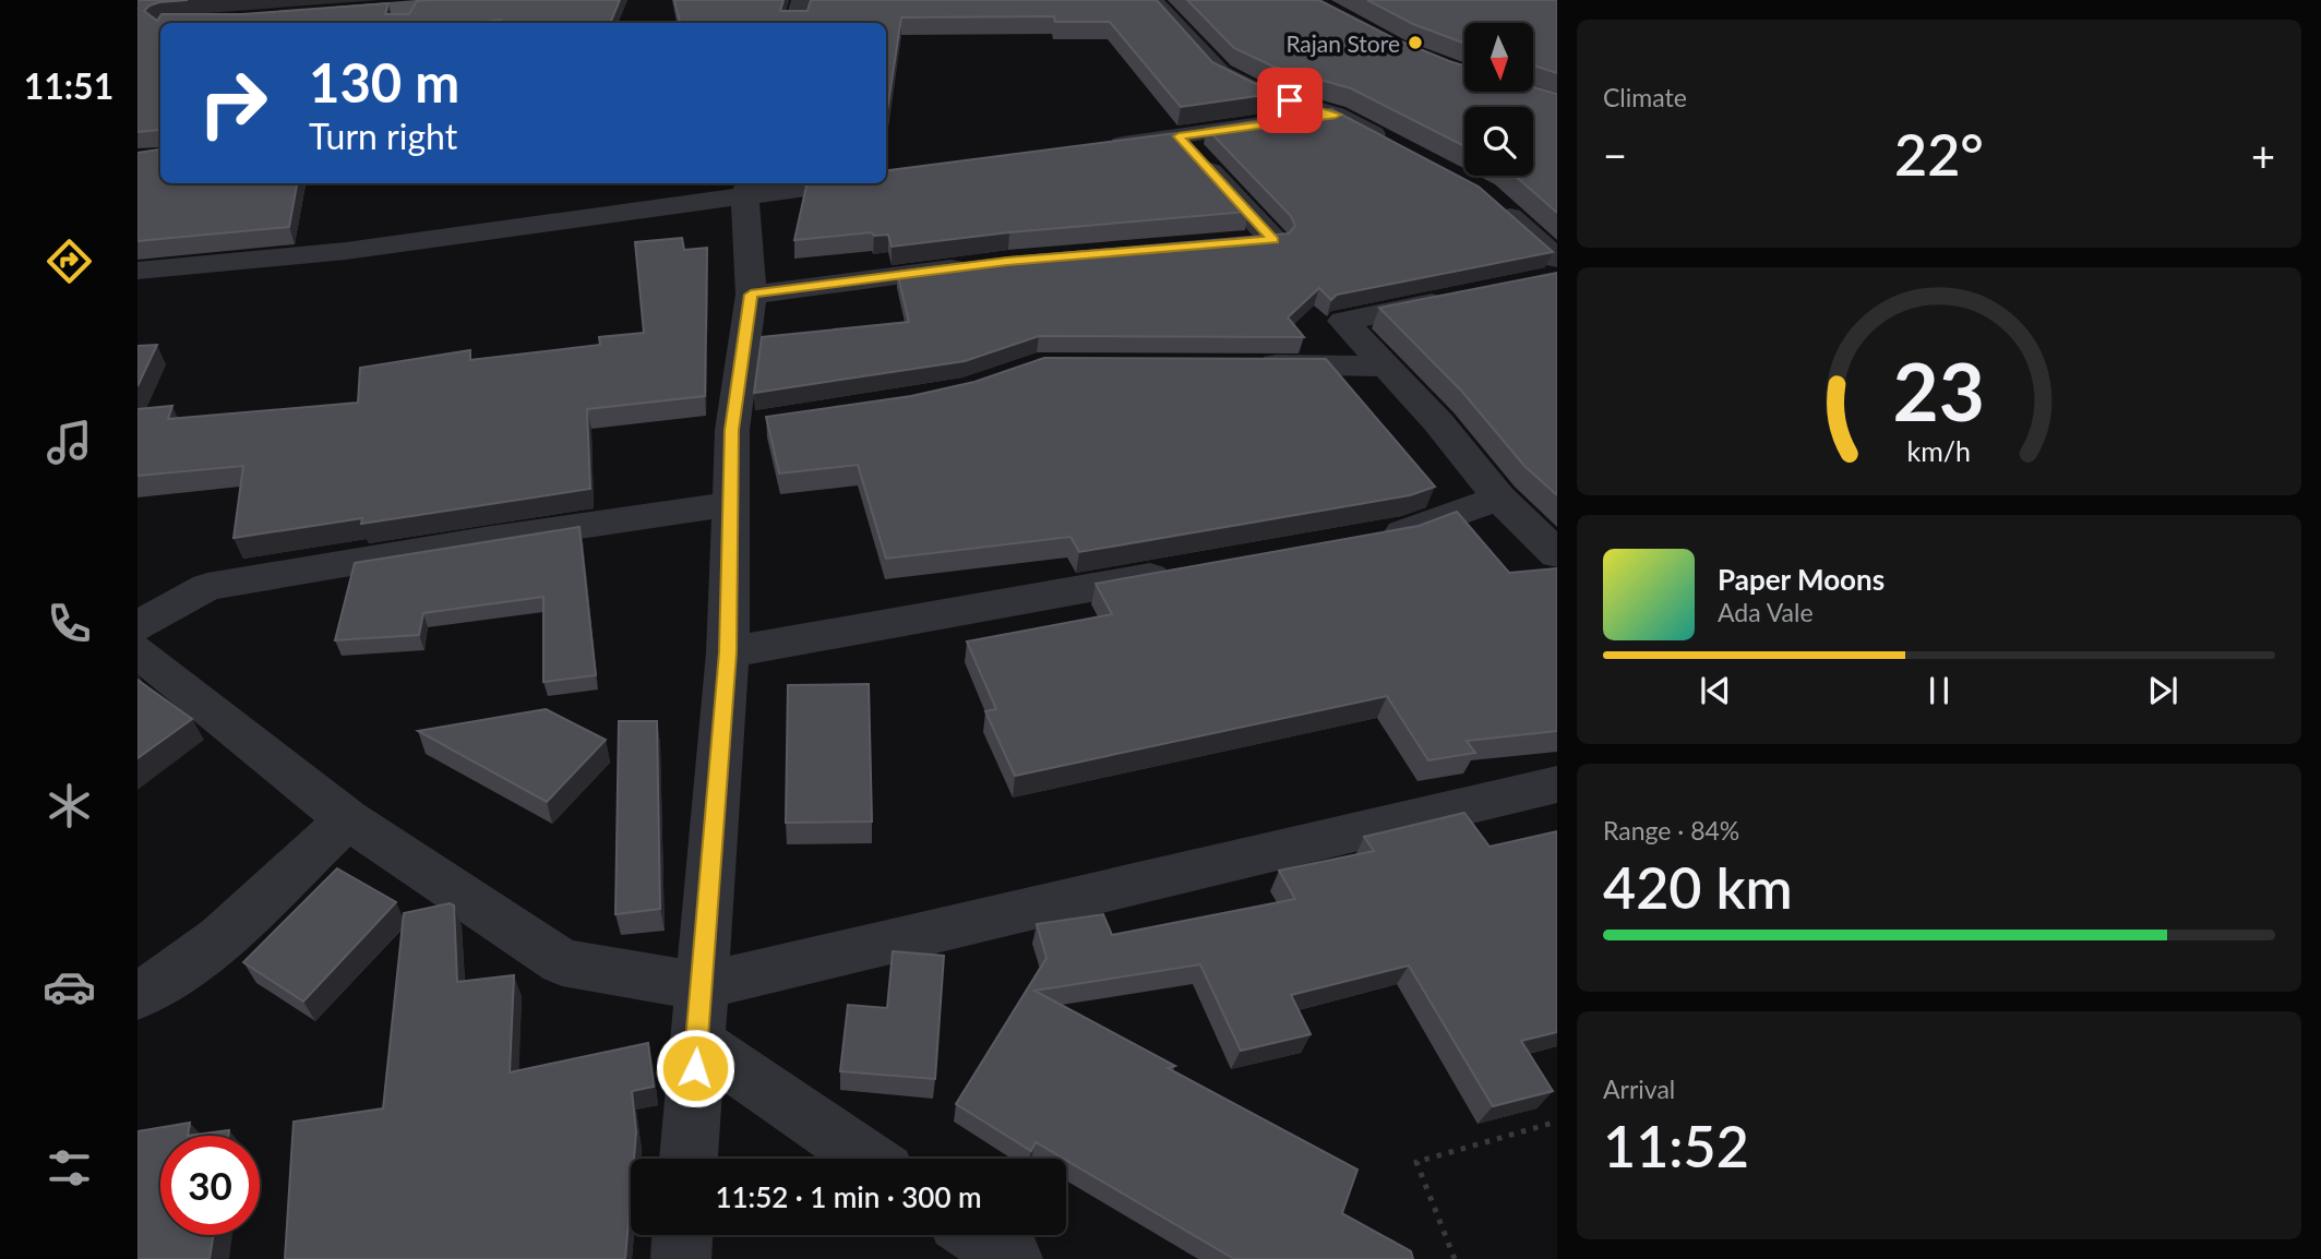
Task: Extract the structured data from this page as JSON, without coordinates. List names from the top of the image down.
{
  "places": ["Rajan Store"],
  "north": "bottom",
  "page": {
    "tabs": "11:51",
    "tile": [
      "Climate",
      ["Range · 84%", "420 km"],
      ["Arrival", "11:52"]
    ],
    "turn": ["130 m", "Turn right"],
    "heat": ["−", "22°", "+"],
    "song": ["Paper Moons", "Ada Vale"],
    "limit": "30",
    "trip": "11:52 · 1 min · 300 m",
    "gauge": ["23", "km/h"]
  }
}
